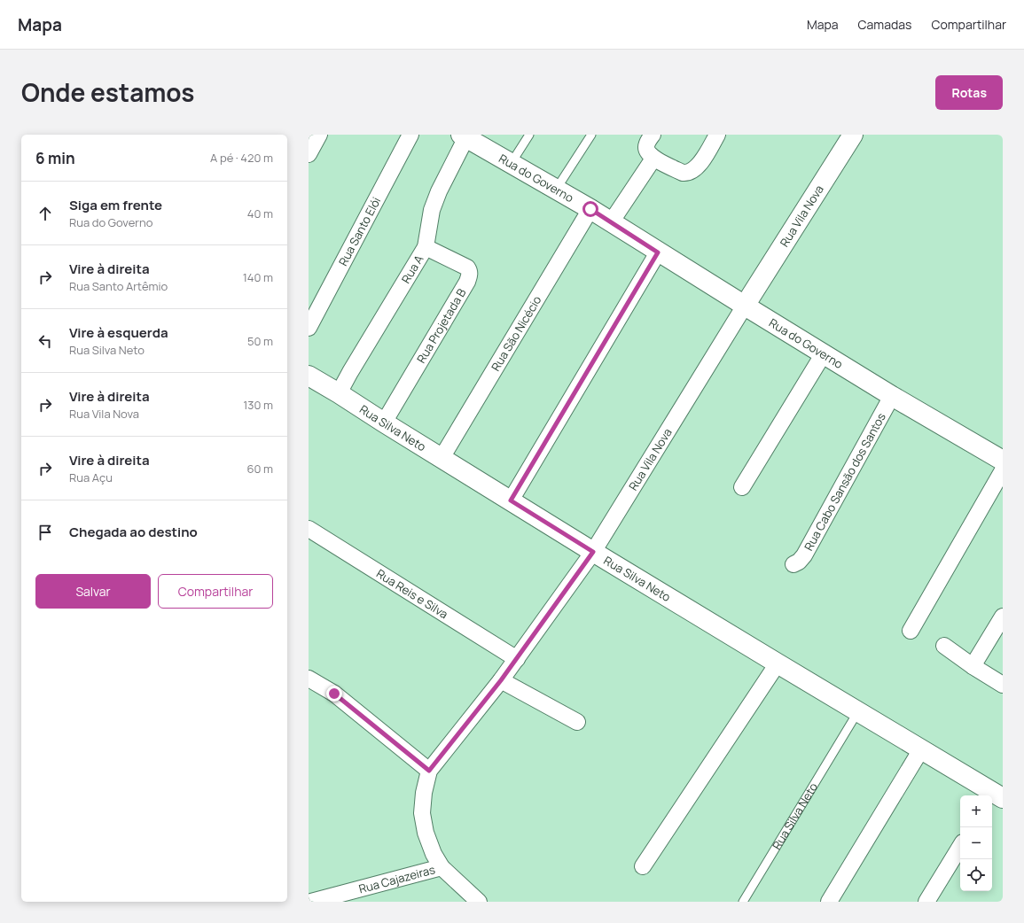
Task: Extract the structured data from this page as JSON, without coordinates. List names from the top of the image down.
{
  "streets": {
    "street": [
      "Rua do Governo",
      "Rua Vila Nova",
      "Rua Santo Elói",
      "Rua A",
      "Rua Projetada B",
      "Rua São Nicécio",
      "Rua Silva Neto",
      "Rua Cabo Sansão dos Santos",
      "Rua Reis e Silva",
      "Rua Cajazeiras"
    ]
  },
  "crossings": [
    ["Rua do Governo", "Rua Vila Nova"],
    ["Rua do Governo", "Rua A"],
    ["Rua do Governo", "Rua São Nicécio"],
    ["Rua do Governo", "Rua Cabo Sansão dos Santos"],
    ["Rua Vila Nova", "Rua Silva Neto"],
    ["Rua Vila Nova", "Rua Reis e Silva"],
    ["Rua A", "Rua Projetada B"],
    ["Rua A", "Rua Silva Neto"],
    ["Rua Projetada B", "Rua Silva Neto"],
    ["Rua São Nicécio", "Rua Silva Neto"]
  ],
  "page": {
    "header": "Mapa",
    "nav": ["Mapa", "Camadas", "Compartilhar"],
    "title": "Onde estamos",
    "buttons": [
      "Rotas",
      ["Salvar", "Compartilhar"]
    ],
    "heading": ["6 min", "A pé · 420 m"],
    "list": [
      ["Siga em frente", "Rua do Governo", "40 m"],
      ["Vire à direita", "Rua Santo Artêmio", "140 m"],
      ["Vire à esquerda", "Rua Silva Neto", "50 m"],
      ["Vire à direita", "Rua Vila Nova", "130 m"],
      ["Vire à direita", "Rua Açu", "60 m"],
      "Chegada ao destino"
    ],
    "map_buttons": ["+", "−"]
  }
}
